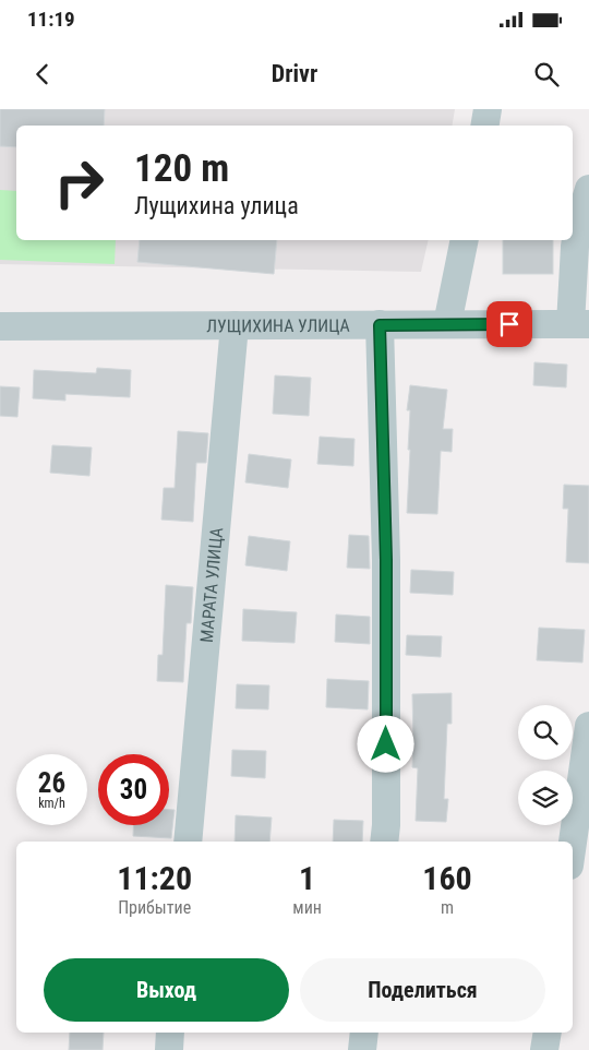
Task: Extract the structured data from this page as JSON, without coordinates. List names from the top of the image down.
{
  "streets": {
    "street": ["ЛУЩИХИНА УЛИЦА", "МАРАТА УЛИЦА"]
  },
  "crossings": [
    ["ЛУЩИХИНА УЛИЦА", "МАРАТА УЛИЦА"]
  ],
  "page": {
    "status": "11:19",
    "header": "Drivr",
    "turn": ["120 m", "Лущихина улица"],
    "speed": "26 km/h",
    "limit": "30",
    "eta": [
      "11:20",
      "Прибытие",
      "1",
      "мин",
      "160",
      "m"
    ],
    "buttons": ["Выход", "Поделиться"]
  }
}
